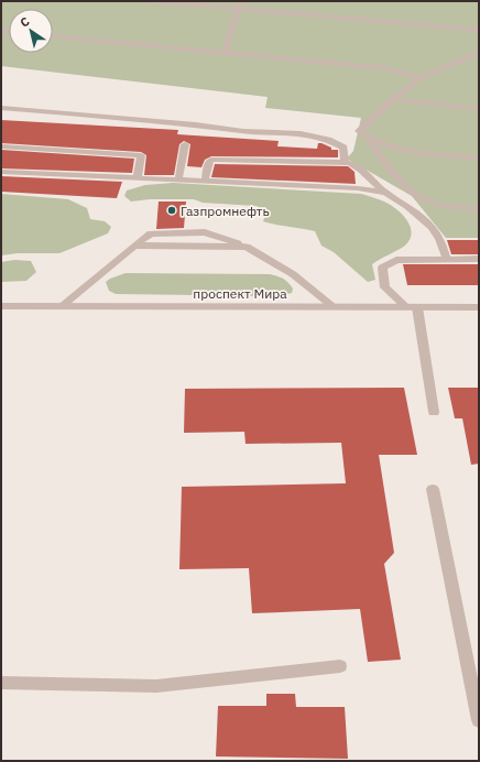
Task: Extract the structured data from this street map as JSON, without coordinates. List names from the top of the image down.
{
  "streets": {
    "street": ["проспект Мира"]
  },
  "places": ["Газпромнефть"],
  "north": "top left"
}
